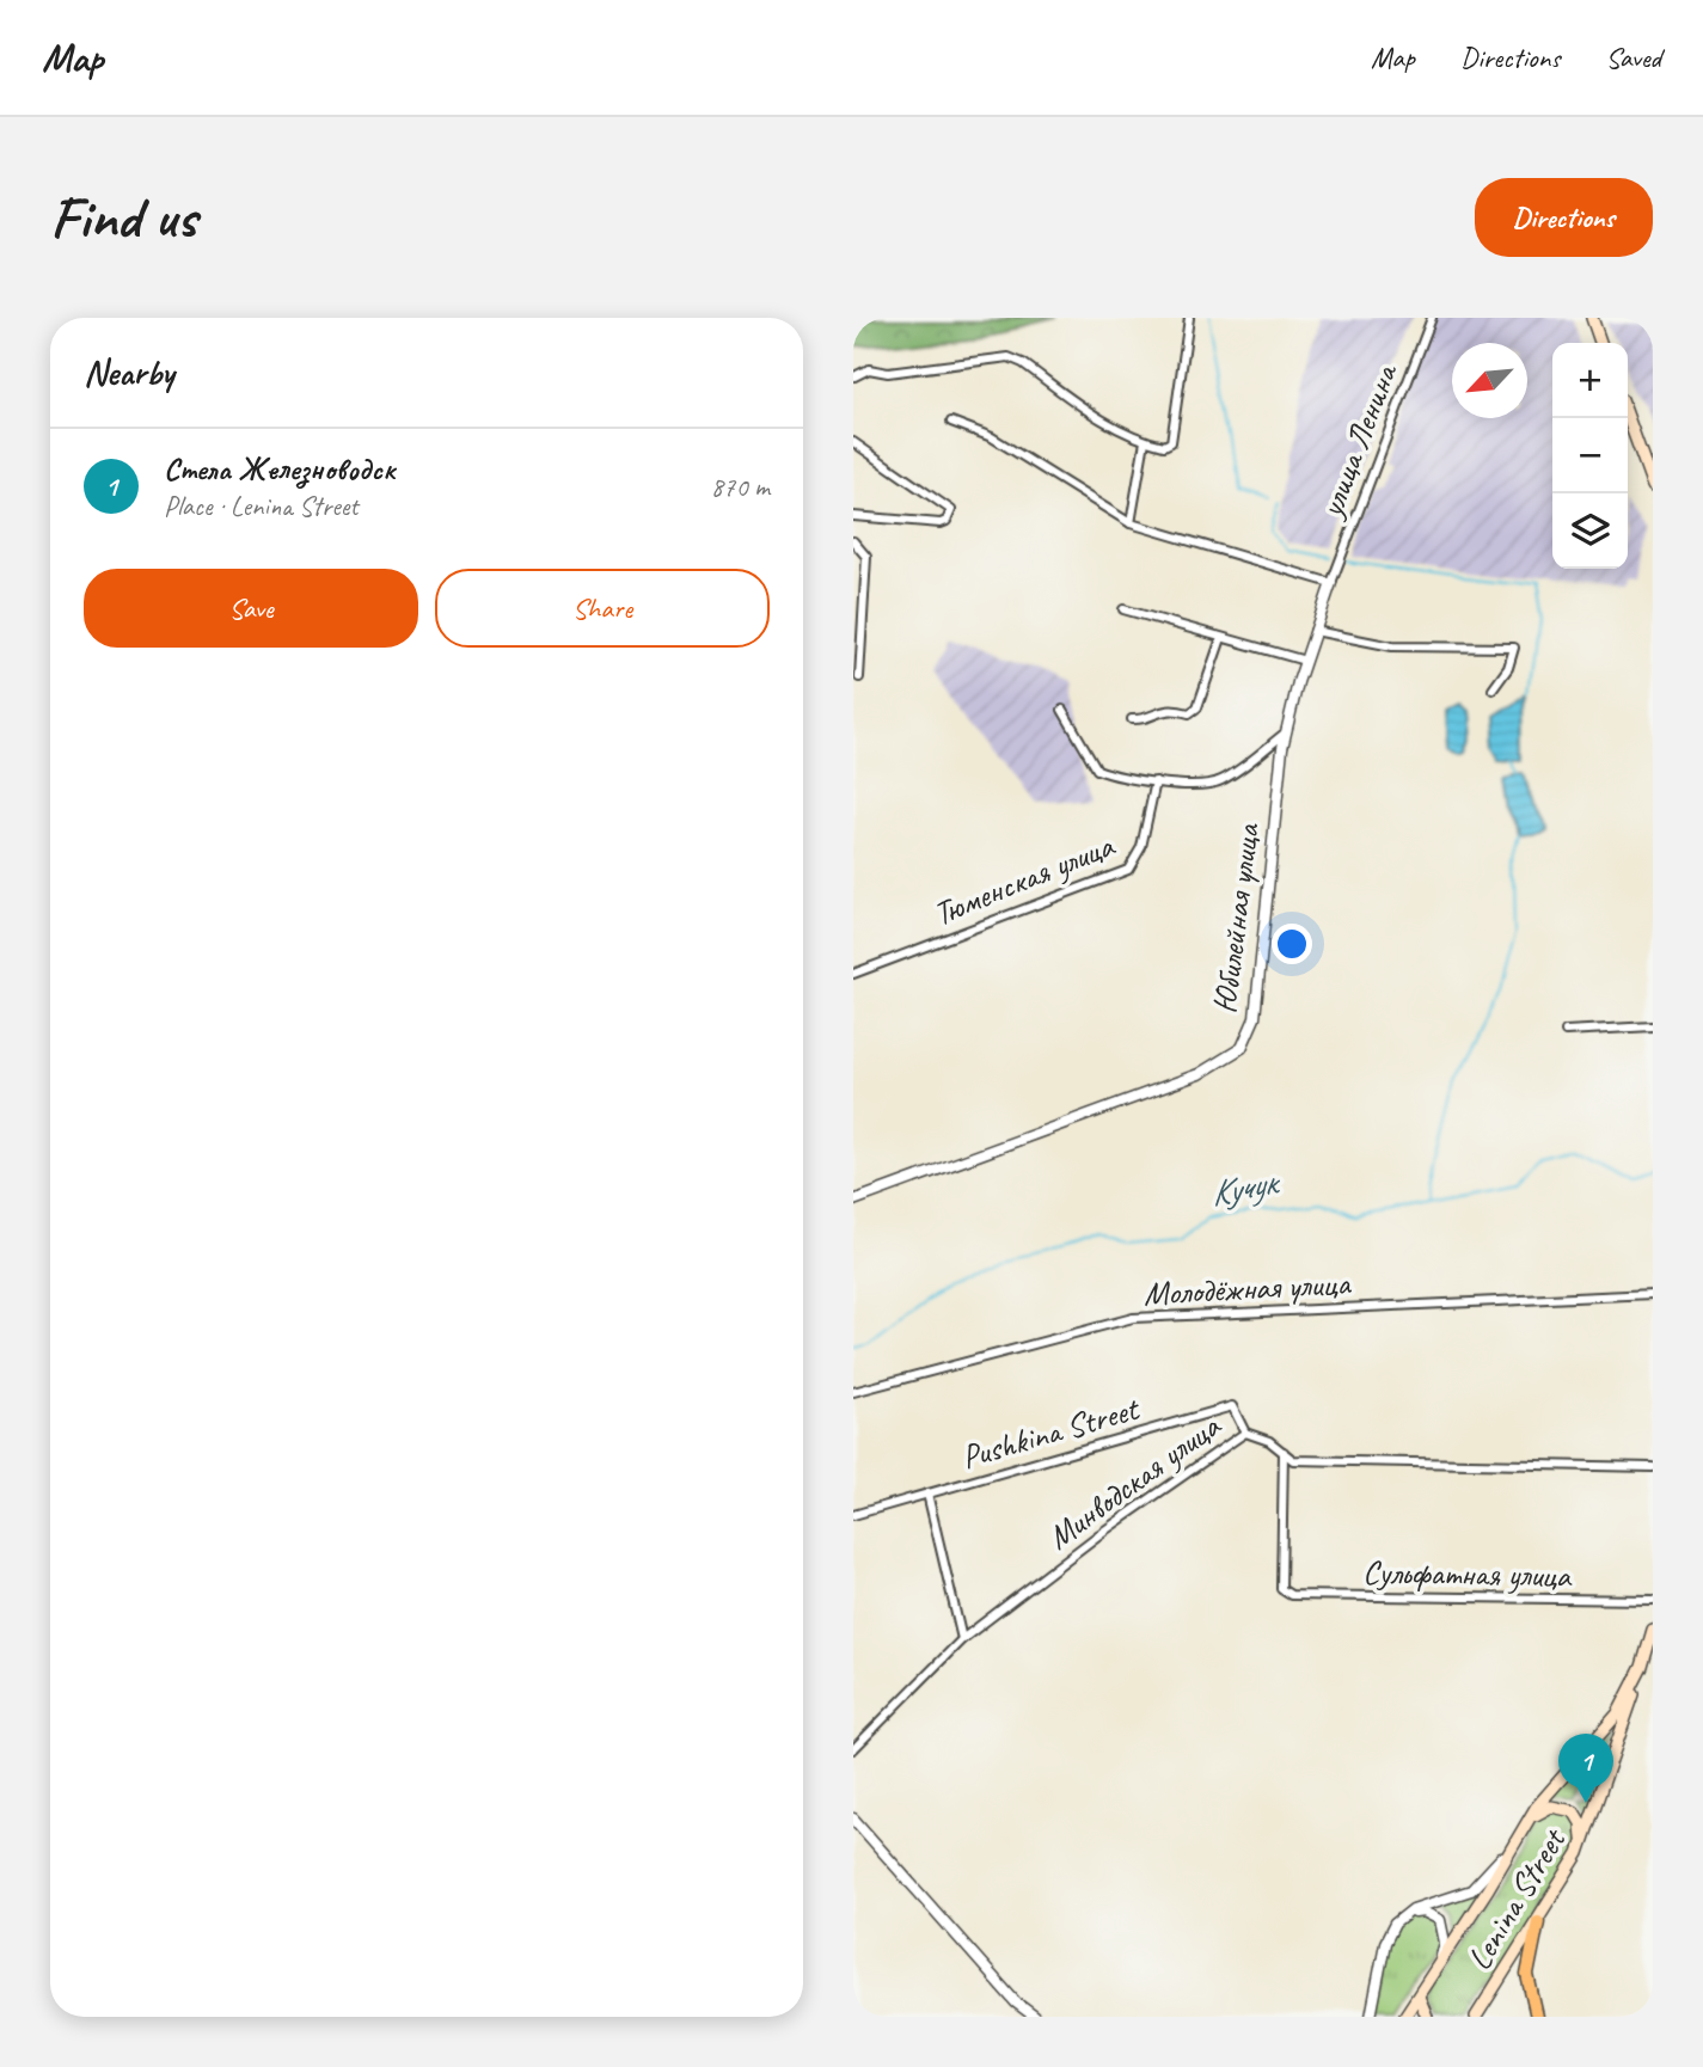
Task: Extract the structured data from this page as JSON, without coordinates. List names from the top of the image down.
{
  "streets": {
    "main road": ["Lenina Street"],
    "street": [
      "улица Ленина",
      "Тюменская улица",
      "Юбилейная улица",
      "Молодёжная улица",
      "Pushkina Street",
      "Минводская улица",
      "Сульфатная улица"
    ]
  },
  "crossings": [
    ["улица Ленина", "Юбилейная улица"],
    ["Pushkina Street", "Минводская улица"],
    ["Минводская улица", "Сульфатная улица"]
  ],
  "water": ["Кучук"],
  "north": "bottom left",
  "page": {
    "header": "Map",
    "nav": ["Map", "Directions", "Saved"],
    "buttons": [
      "Directions",
      ["Save", "Share"]
    ],
    "title": "Find us",
    "heading": "Nearby",
    "map_buttons": ["+", "−"],
    "list": [
      {
        "mark": "1",
        "name": "Стела Железноводск",
        "note": "Place · Lenina Street",
        "value": "870 m"
      }
    ],
    "pins": "1"
  }
}
